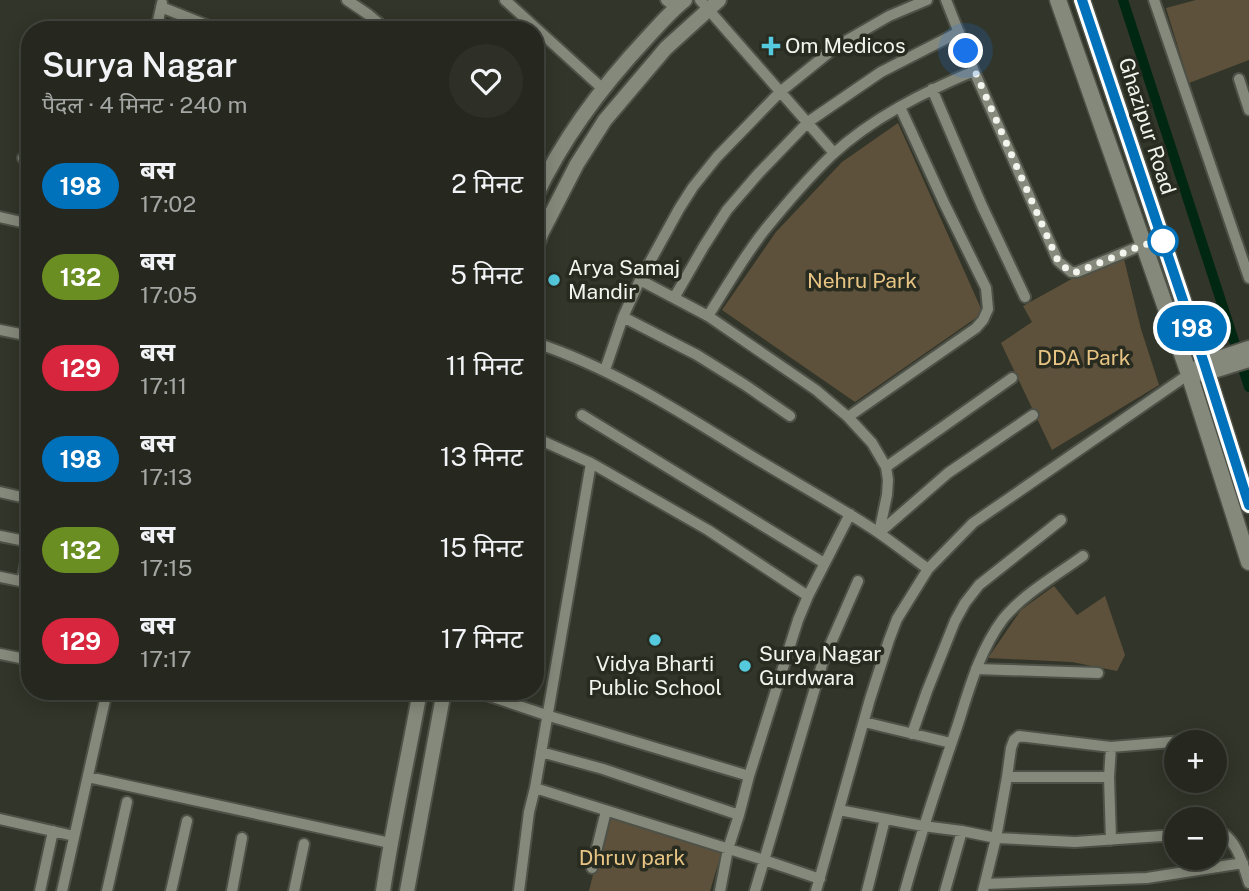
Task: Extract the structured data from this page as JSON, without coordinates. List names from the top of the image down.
{
  "streets": {
    "main road": ["Ghazipur Road"]
  },
  "parks": ["Nehru Park", "DDA Park", "Dhruv park"],
  "places": {
    "health": ["Om Medicos"],
    "other": ["Arya Samaj Mandir", "Vidya Bharti Public School", "Surya Nagar Gurdwara"]
  },
  "lines": ["bus line 198"],
  "page": {
    "on_map": "198",
    "heading": ["Surya Nagar", "पैदल · 4 मिनट · 240 m"],
    "list": [
      {
        "mark": "198",
        "name": "बस",
        "note": "17:02",
        "value": "2 मिनट"
      },
      {
        "mark": "132",
        "name": "बस",
        "note": "17:05",
        "value": "5 मिनट"
      },
      {
        "mark": "129",
        "name": "बस",
        "note": "17:11",
        "value": "11 मिनट"
      },
      {
        "mark": "198",
        "name": "बस",
        "note": "17:13",
        "value": "13 मिनट"
      },
      {
        "mark": "132",
        "name": "बस",
        "note": "17:15",
        "value": "15 मिनट"
      },
      {
        "mark": "129",
        "name": "बस",
        "note": "17:17",
        "value": "17 मिनट"
      }
    ],
    "map_buttons": ["+", "−"]
  }
}
